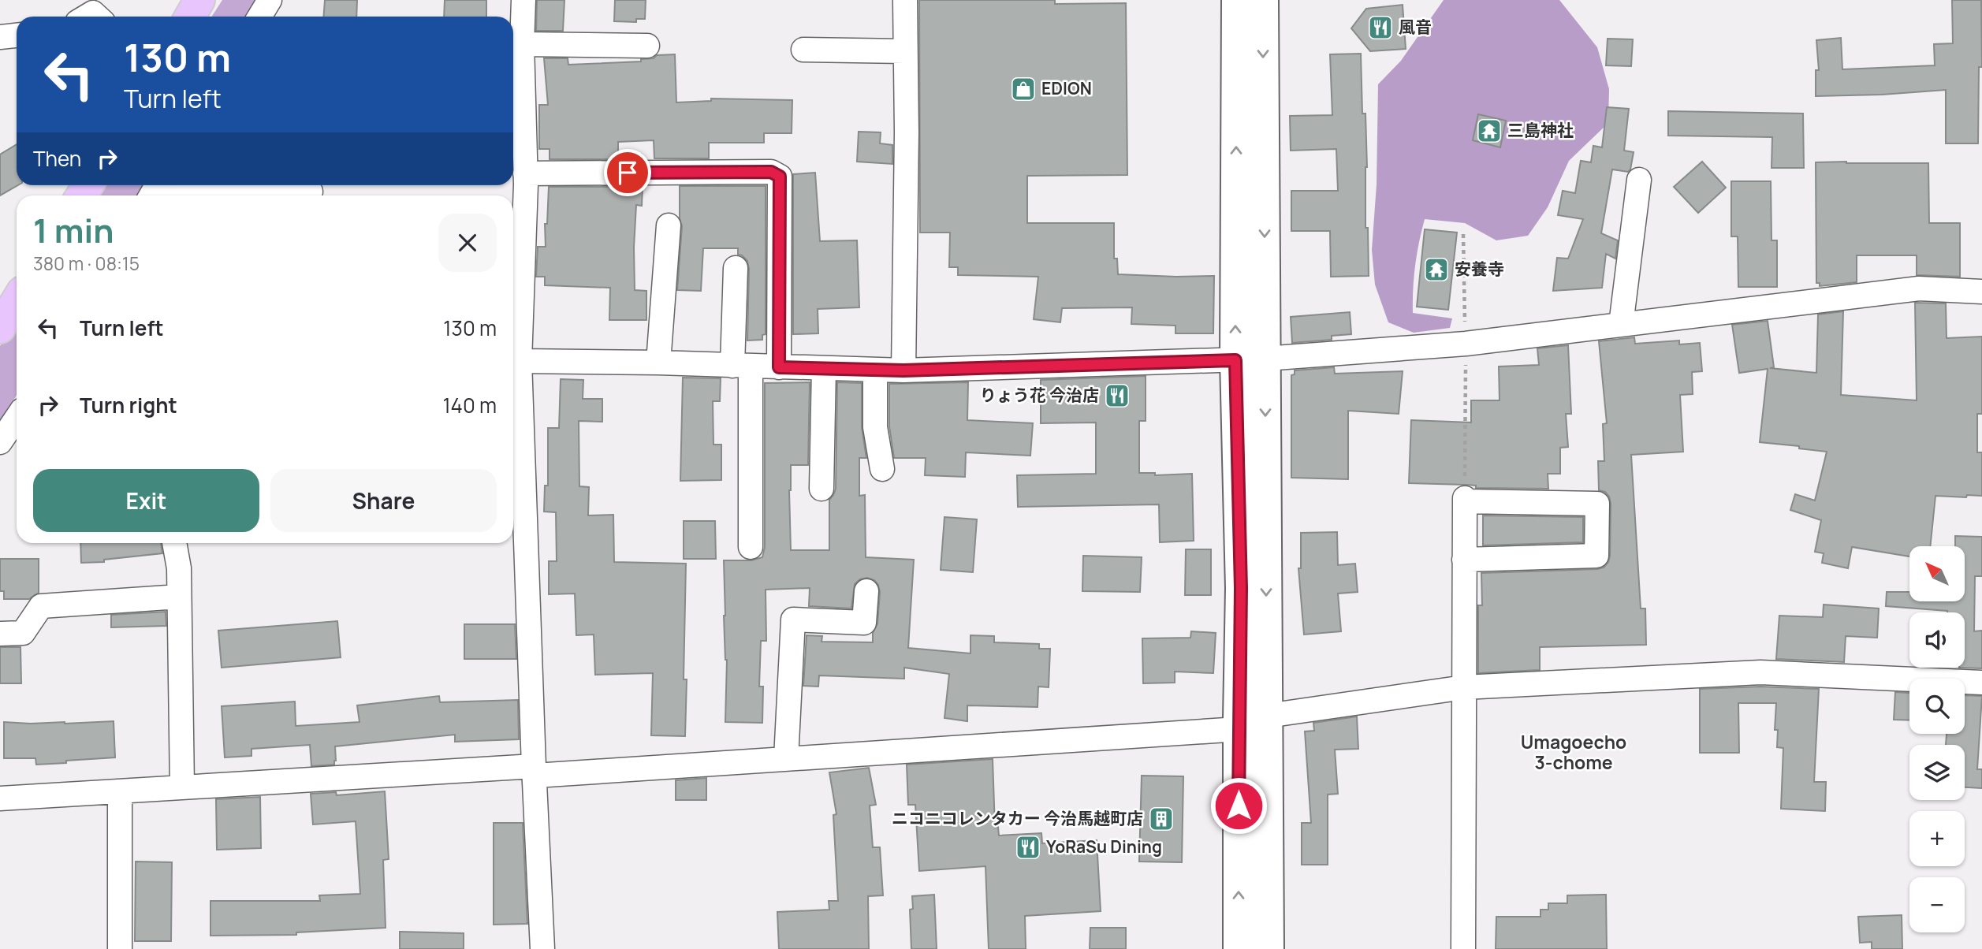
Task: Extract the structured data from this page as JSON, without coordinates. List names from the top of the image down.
{
  "districts": ["Umagoecho 3-chome"],
  "places": {
    "restaurant": ["風音", "りょう花 今治店", "YoRaSu Dining"],
    "shop": ["EDION"],
    "temple": ["三島神社", "安養寺"],
    "building": ["ニコニコレンタカー 今治馬越町店"]
  },
  "north": "top left",
  "page": {
    "turn": ["130 m", "Turn left"],
    "then": "Then",
    "heading": ["1 min", "380 m · 08:15"],
    "list": [
      {
        "name": "Turn left",
        "value": "130 m"
      },
      {
        "name": "Turn right",
        "value": "140 m"
      }
    ],
    "buttons": ["Exit", "Share"],
    "map_buttons": ["+", "−"]
  }
}
